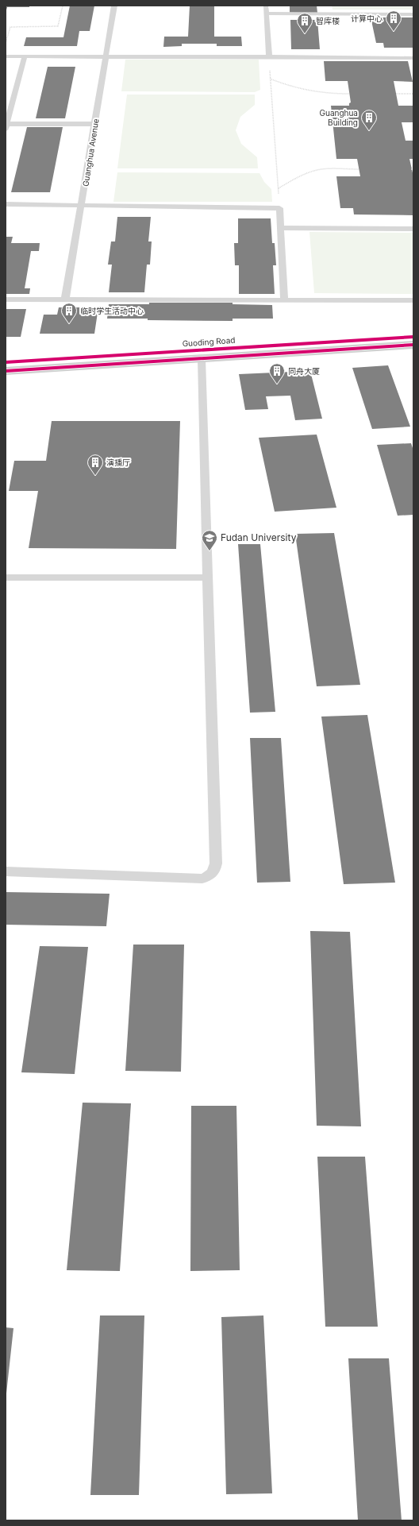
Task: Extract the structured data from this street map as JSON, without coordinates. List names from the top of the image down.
{
  "streets": {
    "street": ["Guoding Road"],
    "lane": ["Guanghua Avenue"]
  },
  "places": {
    "building": [
      "计算中心",
      "智库楼",
      "Guanghua Building",
      "临时学生活动中心",
      "同舟大厦",
      "演播厅"
    ],
    "school or university": ["Fudan University"]
  }
}
